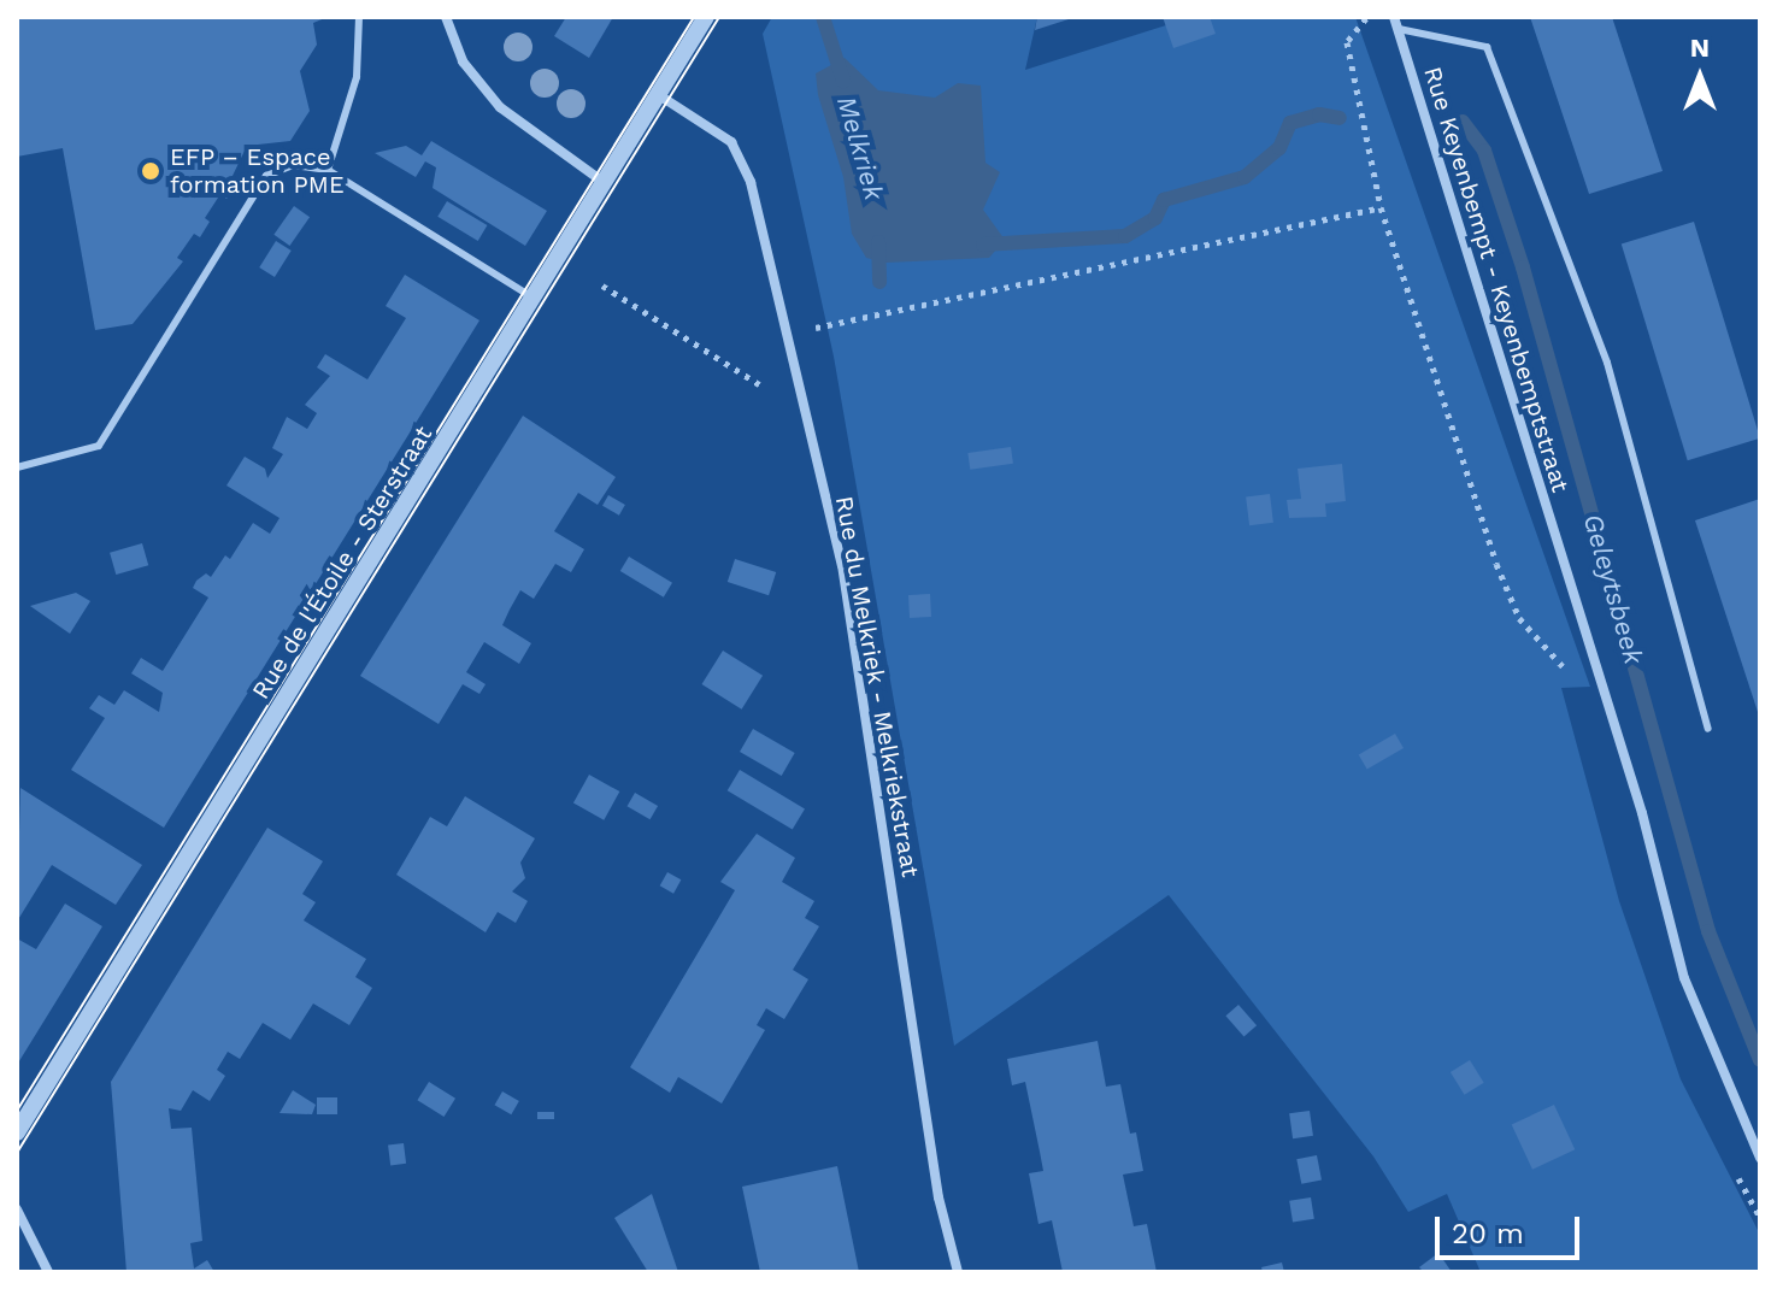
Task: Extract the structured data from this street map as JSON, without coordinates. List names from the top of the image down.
{
  "streets": {
    "street": ["Rue Keyenbempt - Keyenbemptstraat", "Rue de l'Étoile - Sterstraat", "Rue du Melkriek - Melkriekstraat"]
  },
  "crossings": [
    ["Rue de l'Étoile - Sterstraat", "Rue du Melkriek - Melkriekstraat"]
  ],
  "water": ["Melkriek", "Geleytsbeek"],
  "places": ["EFP – Espace formation PME"],
  "scale_bar": "20 m",
  "north": "top"
}
